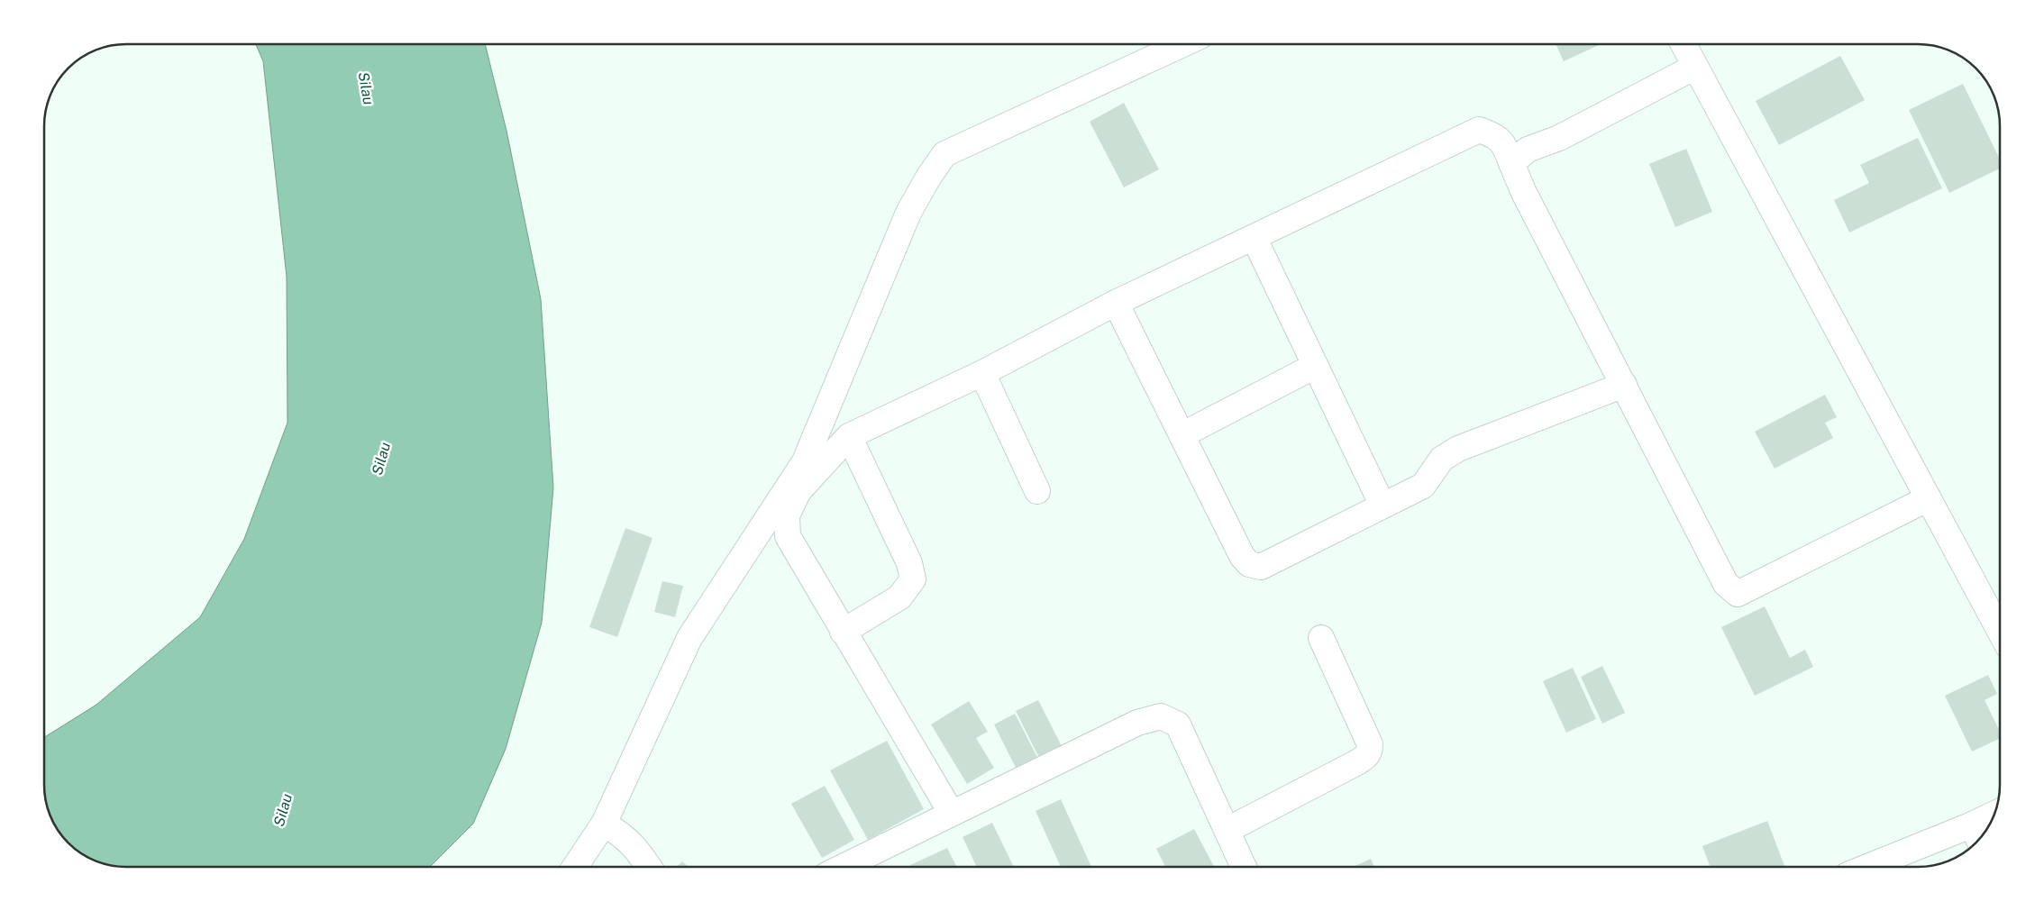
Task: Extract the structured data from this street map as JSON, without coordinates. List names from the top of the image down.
{
  "water": ["Silau"]
}
